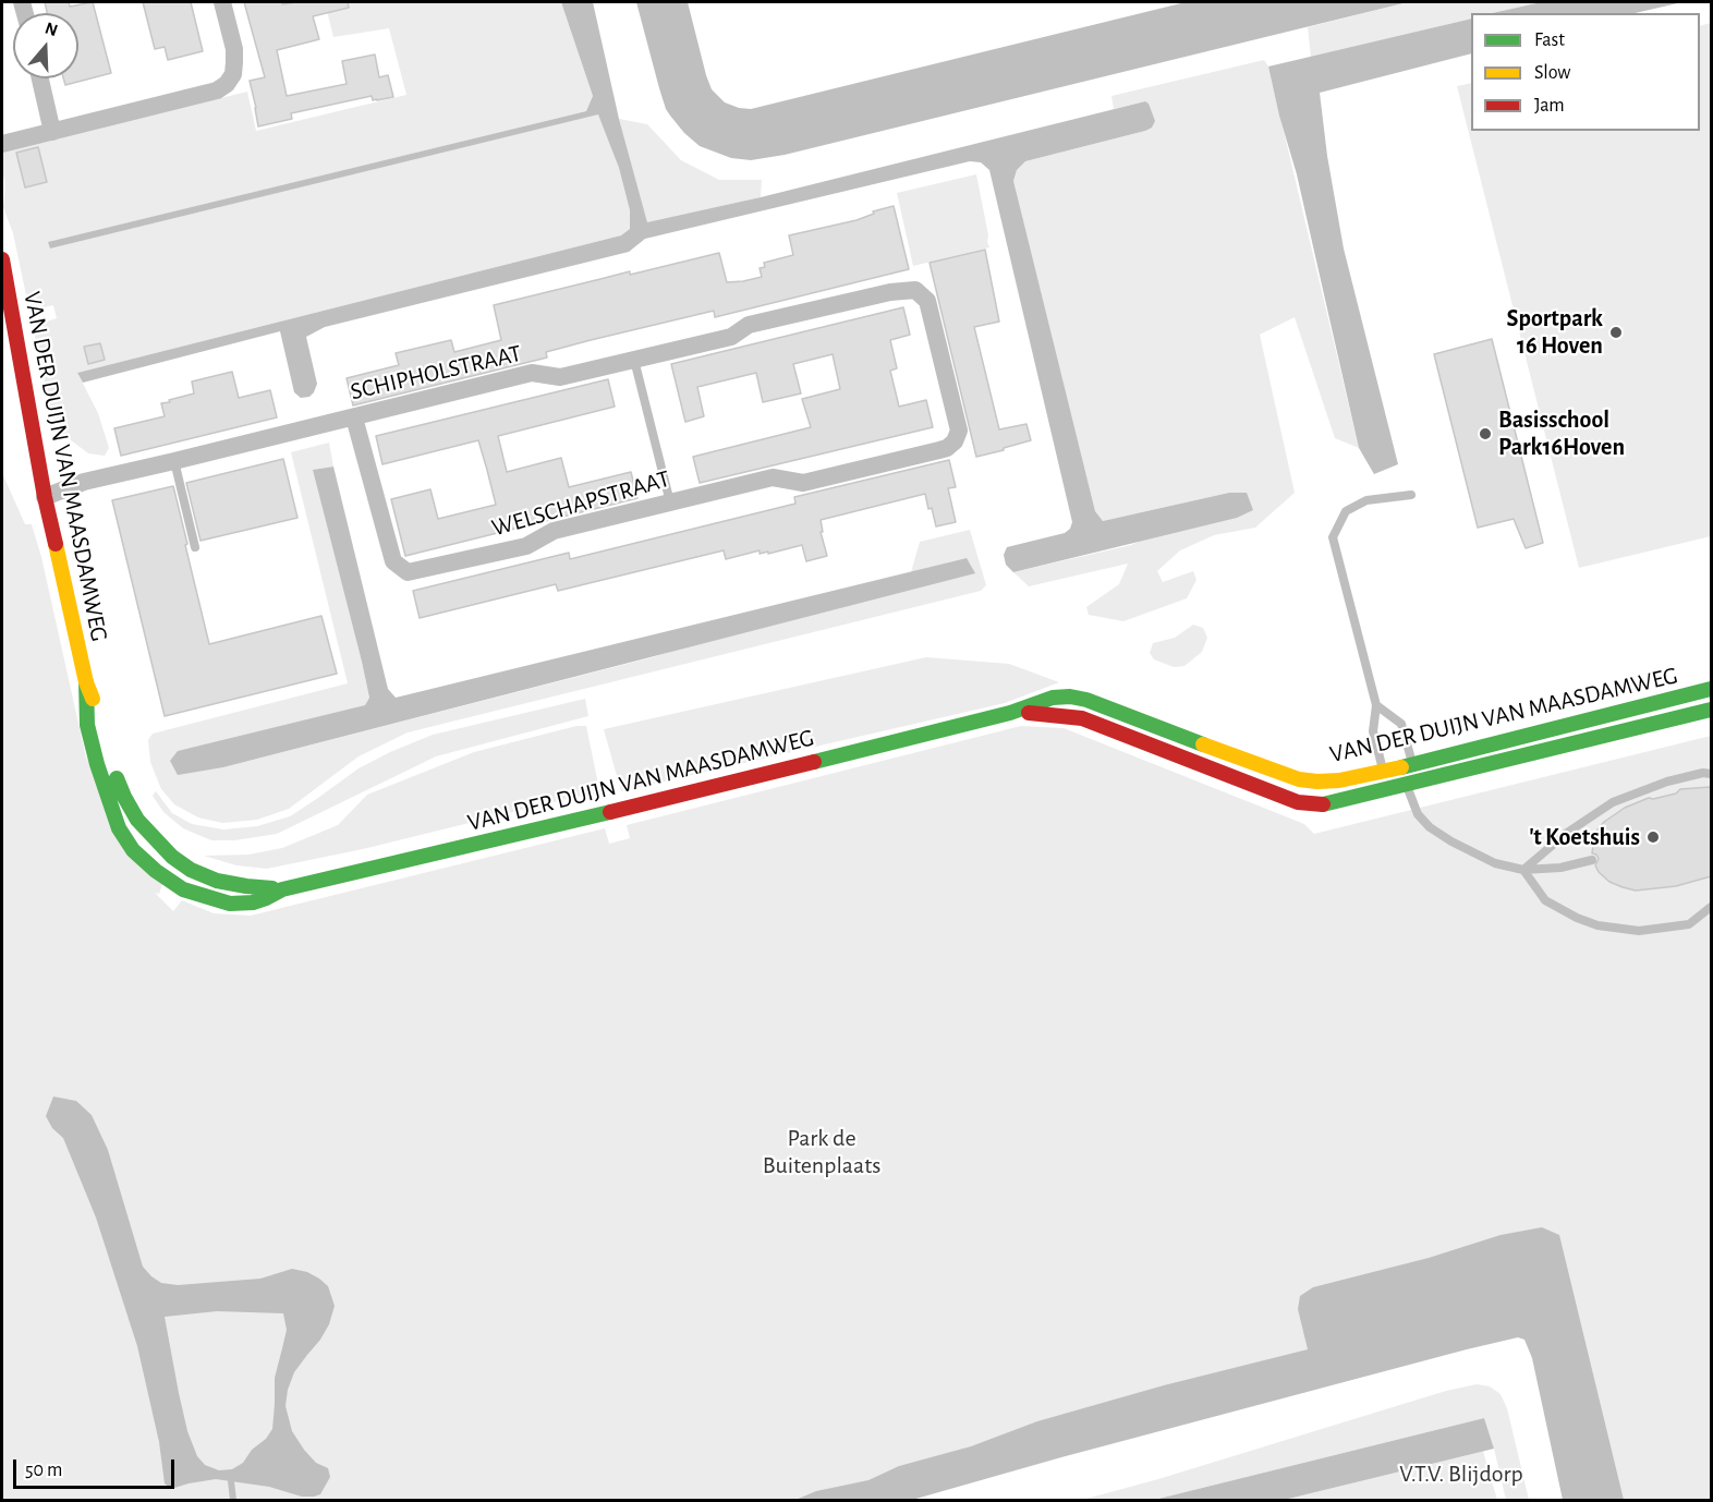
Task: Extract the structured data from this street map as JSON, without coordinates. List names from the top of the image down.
{
  "streets": {
    "street": ["SCHIPHOLSTRAAT", "VAN DER DUIJN VAN MAASDAMWEG", "WELSCHAPSTRAAT"]
  },
  "crossings": [
    ["SCHIPHOLSTRAAT", "VAN DER DUIJN VAN MAASDAMWEG"],
    ["SCHIPHOLSTRAAT", "WELSCHAPSTRAAT"]
  ],
  "parks": ["Park de Buitenplaats", "V.T.V. Blijdorp"],
  "places": ["Sportpark 16 Hoven", "Basisschool Park16Hoven", "'t Koetshuis"],
  "legend": ["Fast", "Slow", "Jam"],
  "scale_bar": "50 m",
  "north": "top"
}
